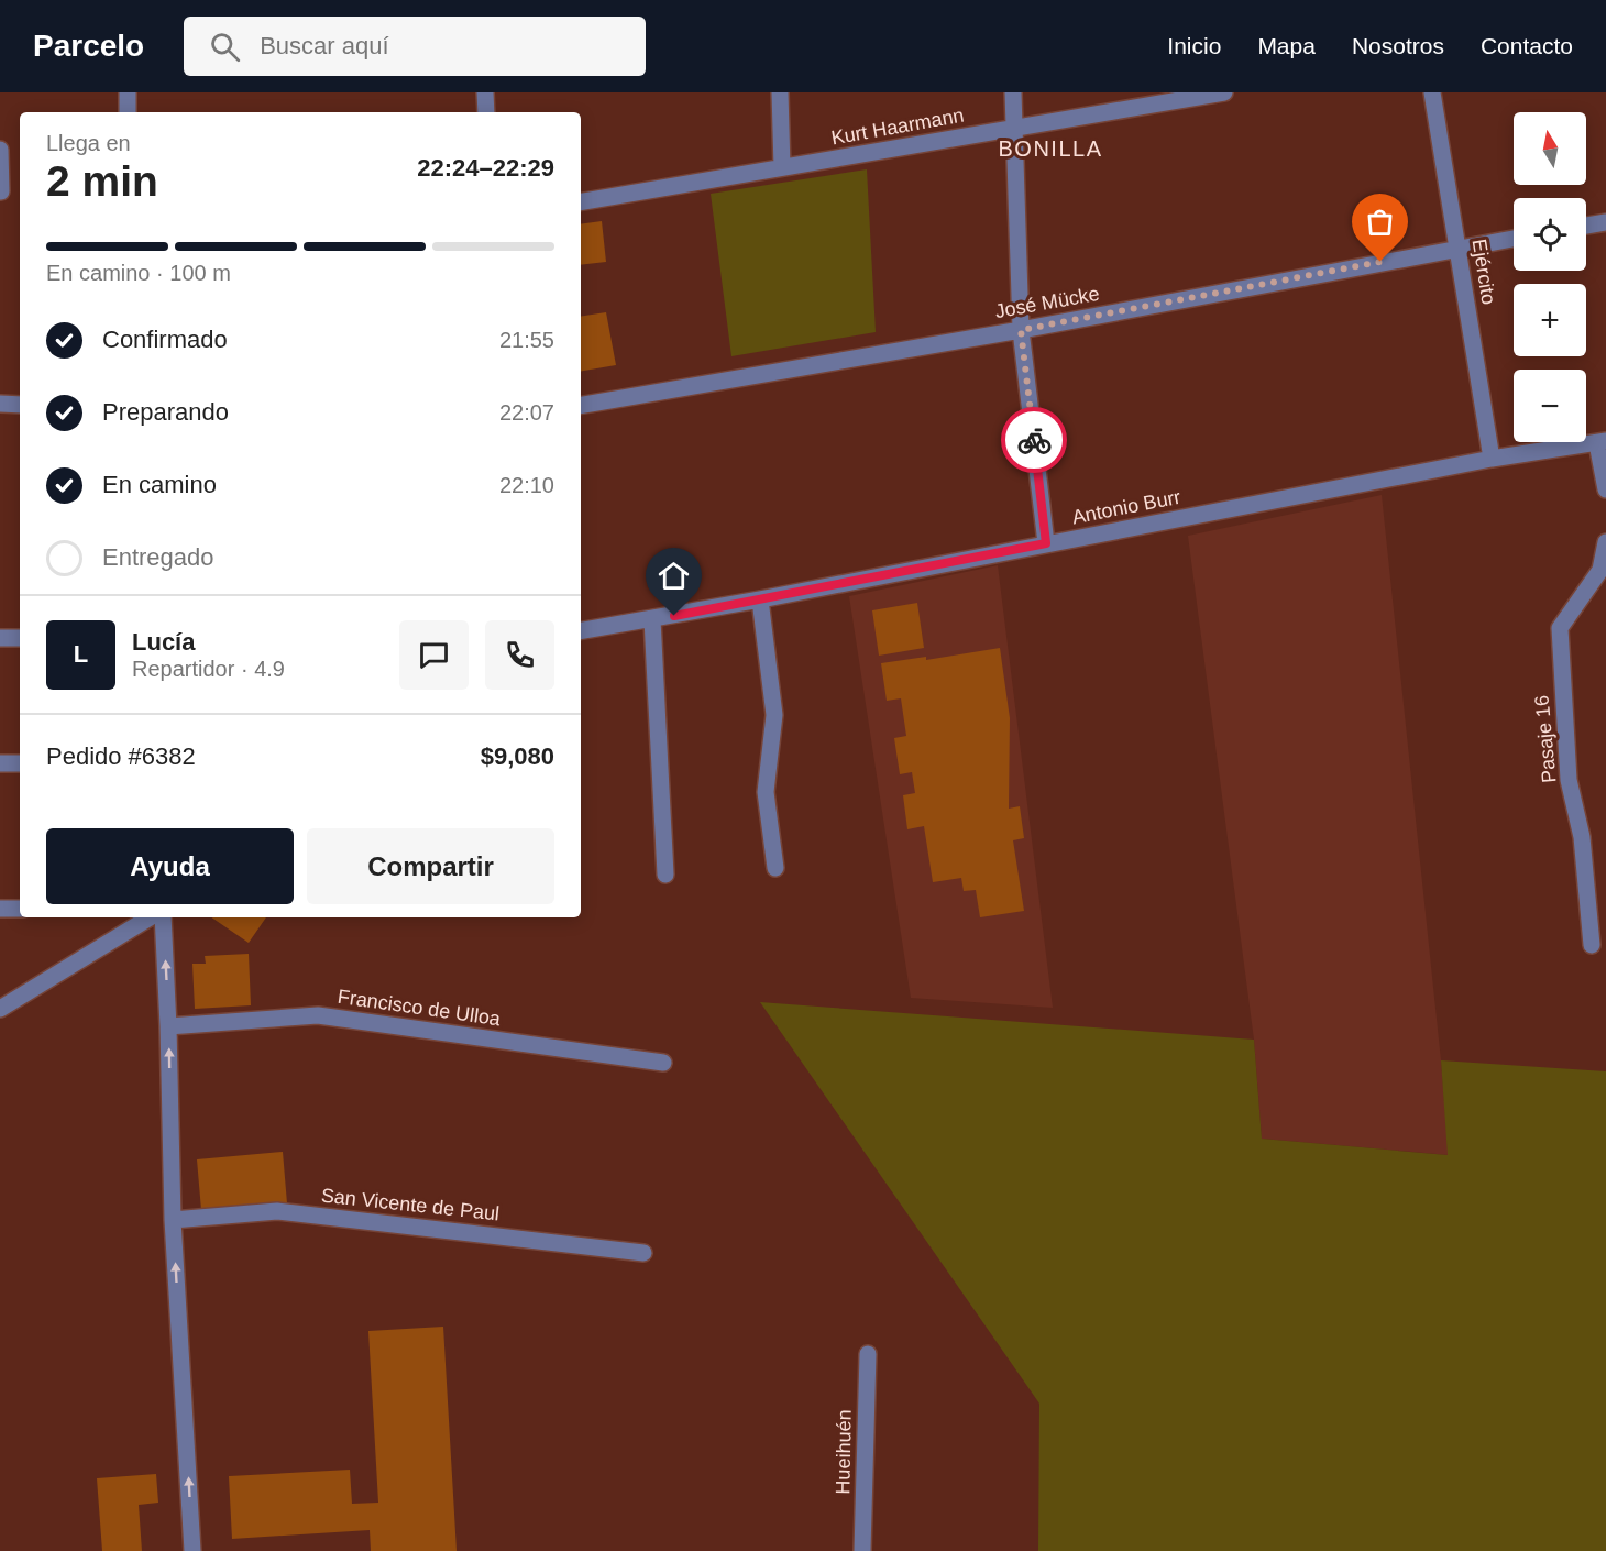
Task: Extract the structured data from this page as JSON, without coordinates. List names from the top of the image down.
{
  "streets": {
    "street": [
      "Kurt Haarmann",
      "Ejército",
      "José Mücke",
      "Antonio Burr",
      "Pasaje 16",
      "Francisco de Ulloa",
      "San Vicente de Paul",
      "Hueihuén"
    ]
  },
  "crossings": [
    ["Ejército", "José Mücke"],
    ["Ejército", "Antonio Burr"]
  ],
  "districts": ["BONILLA"],
  "north": "top",
  "page": {
    "header": "Parcelo",
    "search": "Buscar aquí",
    "nav": [
      "Inicio",
      "Mapa",
      "Nosotros",
      "Contacto"
    ],
    "map_buttons": ["+", "−"],
    "heading": ["2 min", "Llega en", "22:24–22:29"],
    "panel": [
      "Lucía",
      "Repartidor · 4.9",
      "Pedido #6382",
      "$9,080"
    ],
    "bar": "En camino · 100 m",
    "list": [
      ["Confirmado", "21:55"],
      ["Preparando", "22:07"],
      ["En camino", "22:10"],
      "Entregado"
    ],
    "round": "L",
    "buttons": ["Ayuda", "Compartir"]
  }
}
